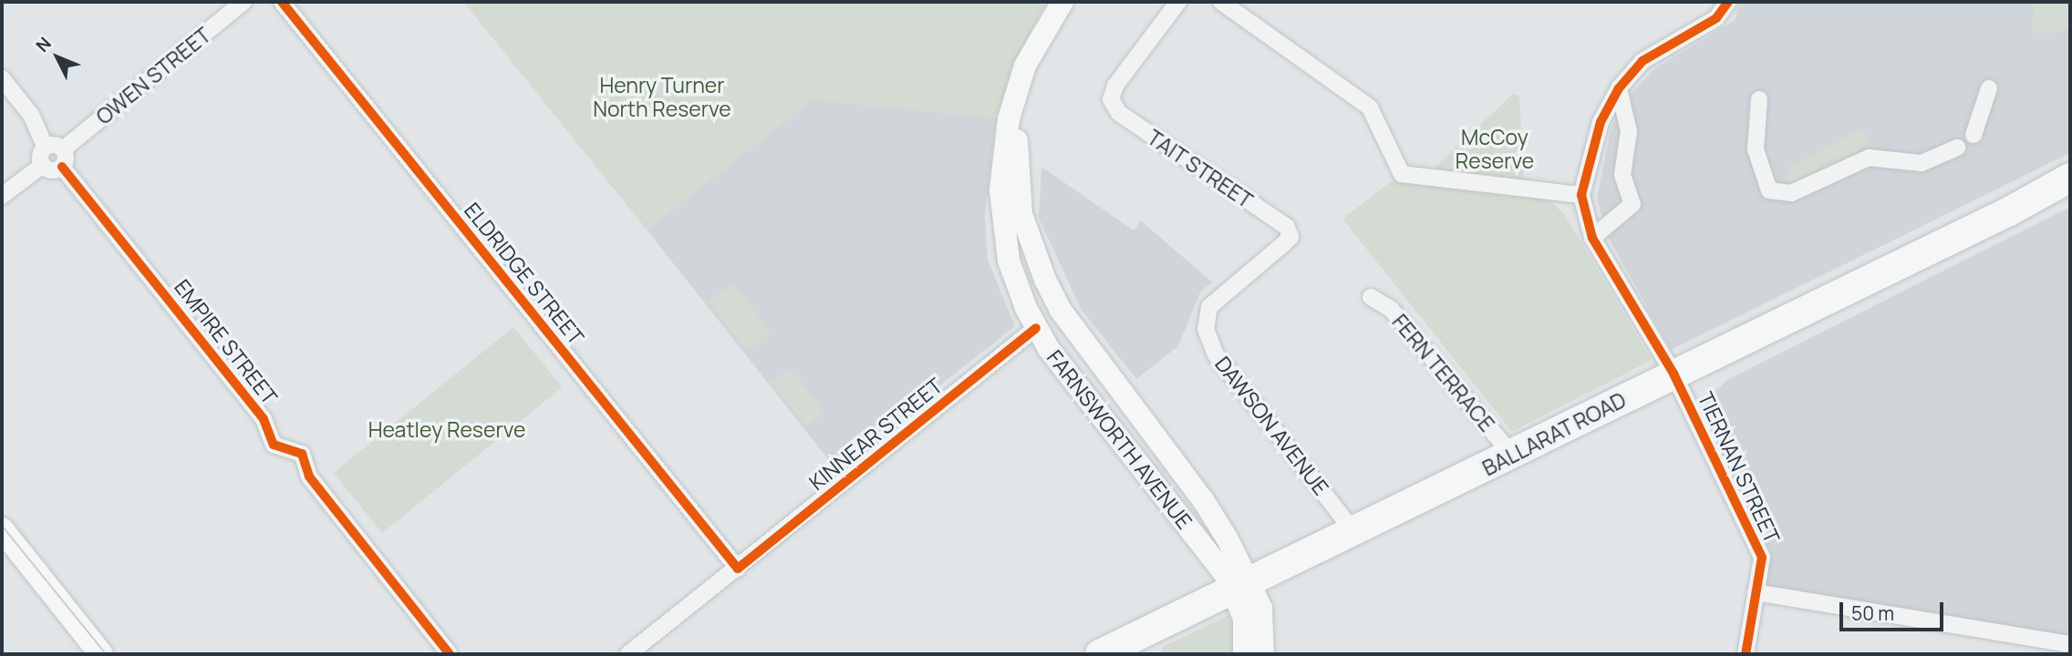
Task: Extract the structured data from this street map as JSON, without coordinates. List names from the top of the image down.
{
  "streets": {
    "highway": ["BALLARAT ROAD"],
    "main road": ["FARNSWORTH AVENUE"],
    "street": [
      "OWEN STREET",
      "TAIT STREET",
      "ELDRIDGE STREET",
      "EMPIRE STREET",
      "FERN TERRACE",
      "DAWSON AVENUE",
      "KINNEAR STREET",
      "TIERNAN STREET"
    ]
  },
  "crossings": [
    ["OWEN STREET", "EMPIRE STREET"],
    ["TAIT STREET", "DAWSON AVENUE"],
    ["ELDRIDGE STREET", "KINNEAR STREET"],
    ["FERN TERRACE", "BALLARAT ROAD"],
    ["DAWSON AVENUE", "BALLARAT ROAD"],
    ["KINNEAR STREET", "FARNSWORTH AVENUE"],
    ["BALLARAT ROAD", "FARNSWORTH AVENUE"],
    ["BALLARAT ROAD", "TIERNAN STREET"]
  ],
  "parks": ["Henry Turner North Reserve", "McCoy Reserve", "Heatley Reserve"],
  "scale_bar": "50 m",
  "north": "top left"
}
